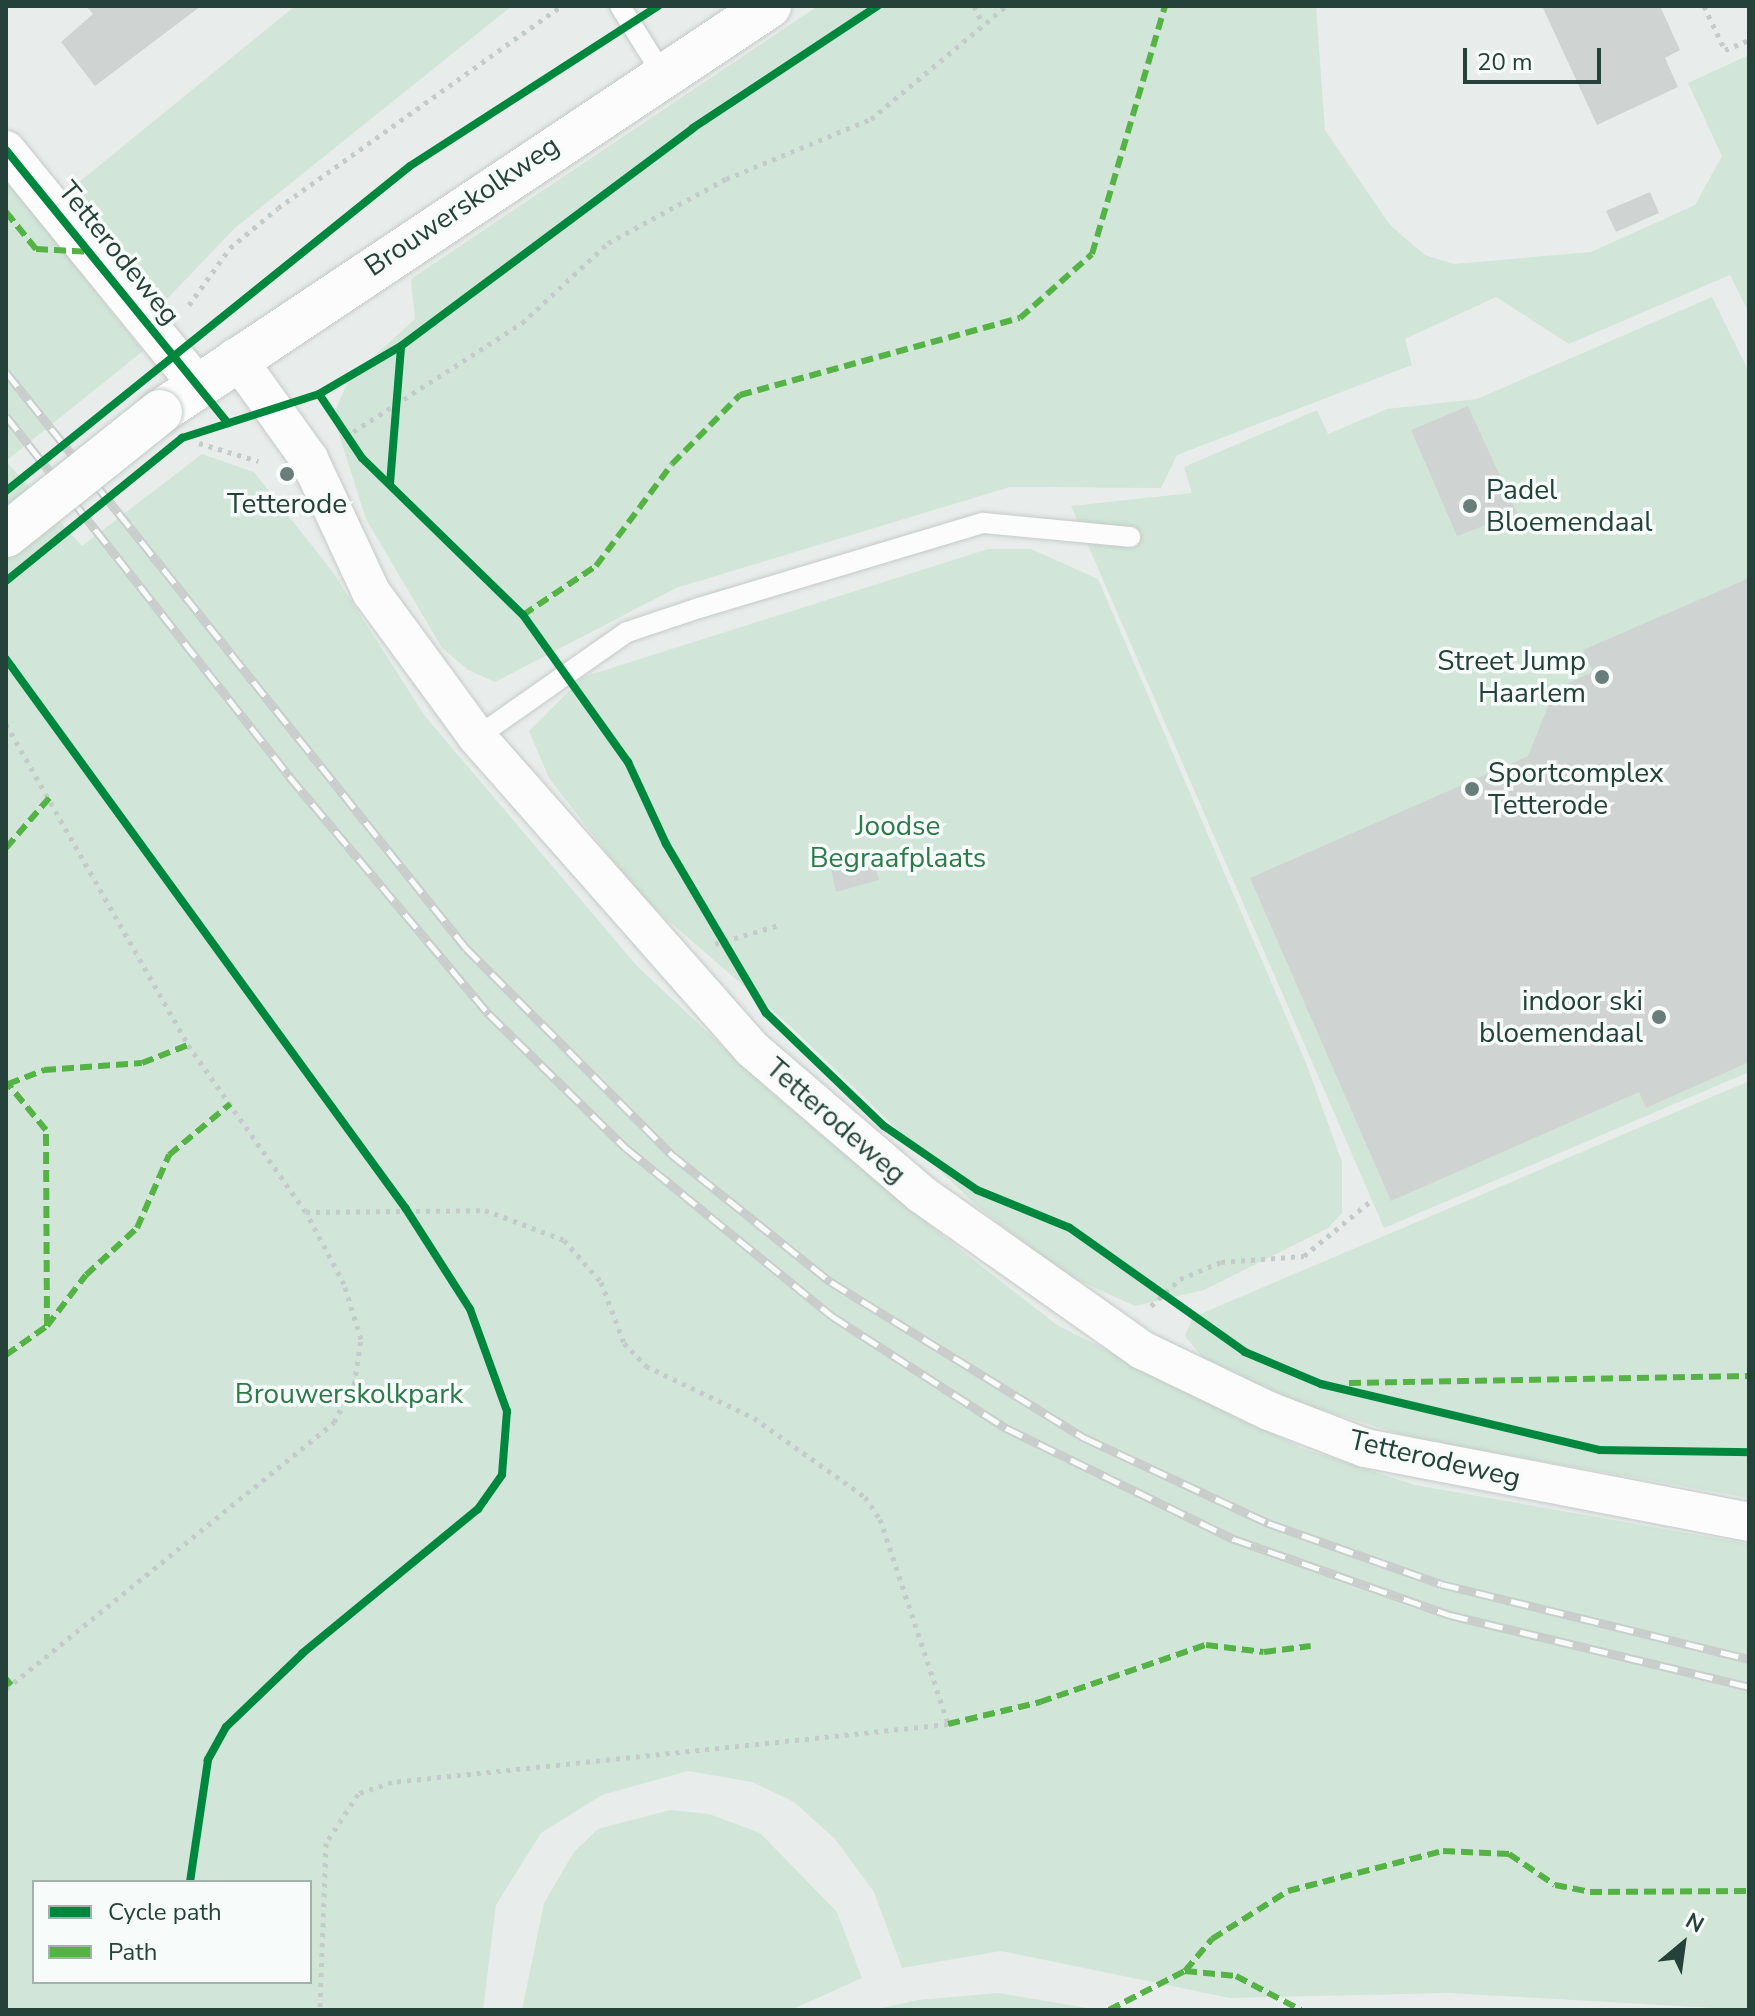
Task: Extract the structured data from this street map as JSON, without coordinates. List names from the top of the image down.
{
  "streets": {
    "main road": ["Brouwerskolkweg"],
    "street": ["Tetterodeweg"]
  },
  "crossings": [
    ["Brouwerskolkweg", "Tetterodeweg"]
  ],
  "parks": ["Joodse Begraafplaats", "Brouwerskolkpark"],
  "places": [
    "Tetterode",
    "Padel Bloemendaal",
    "Street Jump Haarlem",
    "Sportcomplex Tetterode",
    "indoor ski bloemendaal"
  ],
  "legend": ["Cycle path", "Path"],
  "scale_bar": "20 m",
  "north": "top right"
}
